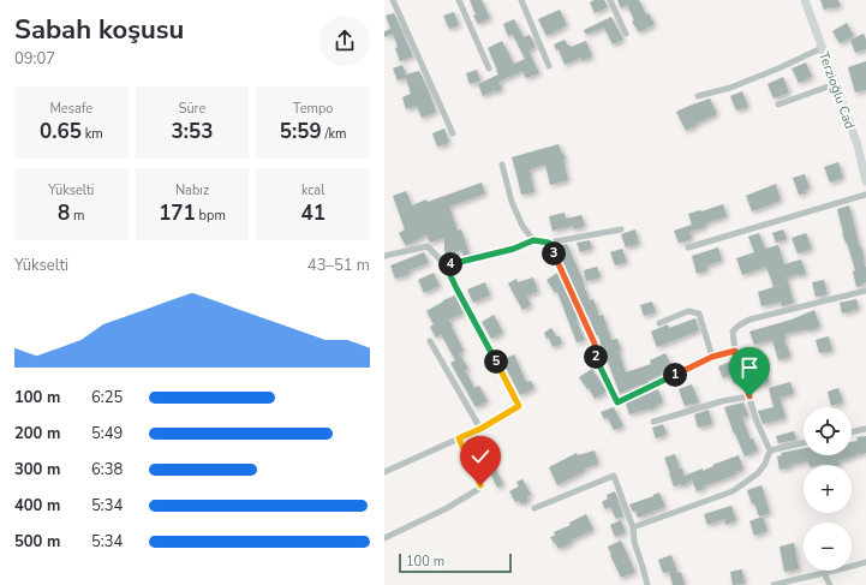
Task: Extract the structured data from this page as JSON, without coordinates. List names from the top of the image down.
{
  "streets": {
    "street": ["Terzioğlu Cad"]
  },
  "scale_bar": "100 m",
  "page": {
    "heading": ["Sabah koşusu", "09:07"],
    "stats": [
      ["Mesafe", "0.65 km"],
      ["Süre", "3:53"],
      ["Tempo", "5:59 /km"],
      ["Yükselti", "8 m"],
      ["Nabız", "171 bpm"],
      ["kcal", "41"]
    ],
    "pins": [
      "3",
      "4",
      "2",
      "5",
      "1"
    ],
    "chart": ["Yükselti", "43–51 m"],
    "list": [
      {
        "name": "100 m",
        "note": "6:25"
      },
      {
        "name": "200 m",
        "note": "5:49"
      },
      {
        "name": "300 m",
        "note": "6:38"
      },
      {
        "name": "400 m",
        "note": "5:34"
      },
      {
        "name": "500 m",
        "note": "5:34"
      }
    ],
    "map_buttons": ["+", "−"],
    "scale": "100 m"
  }
}
